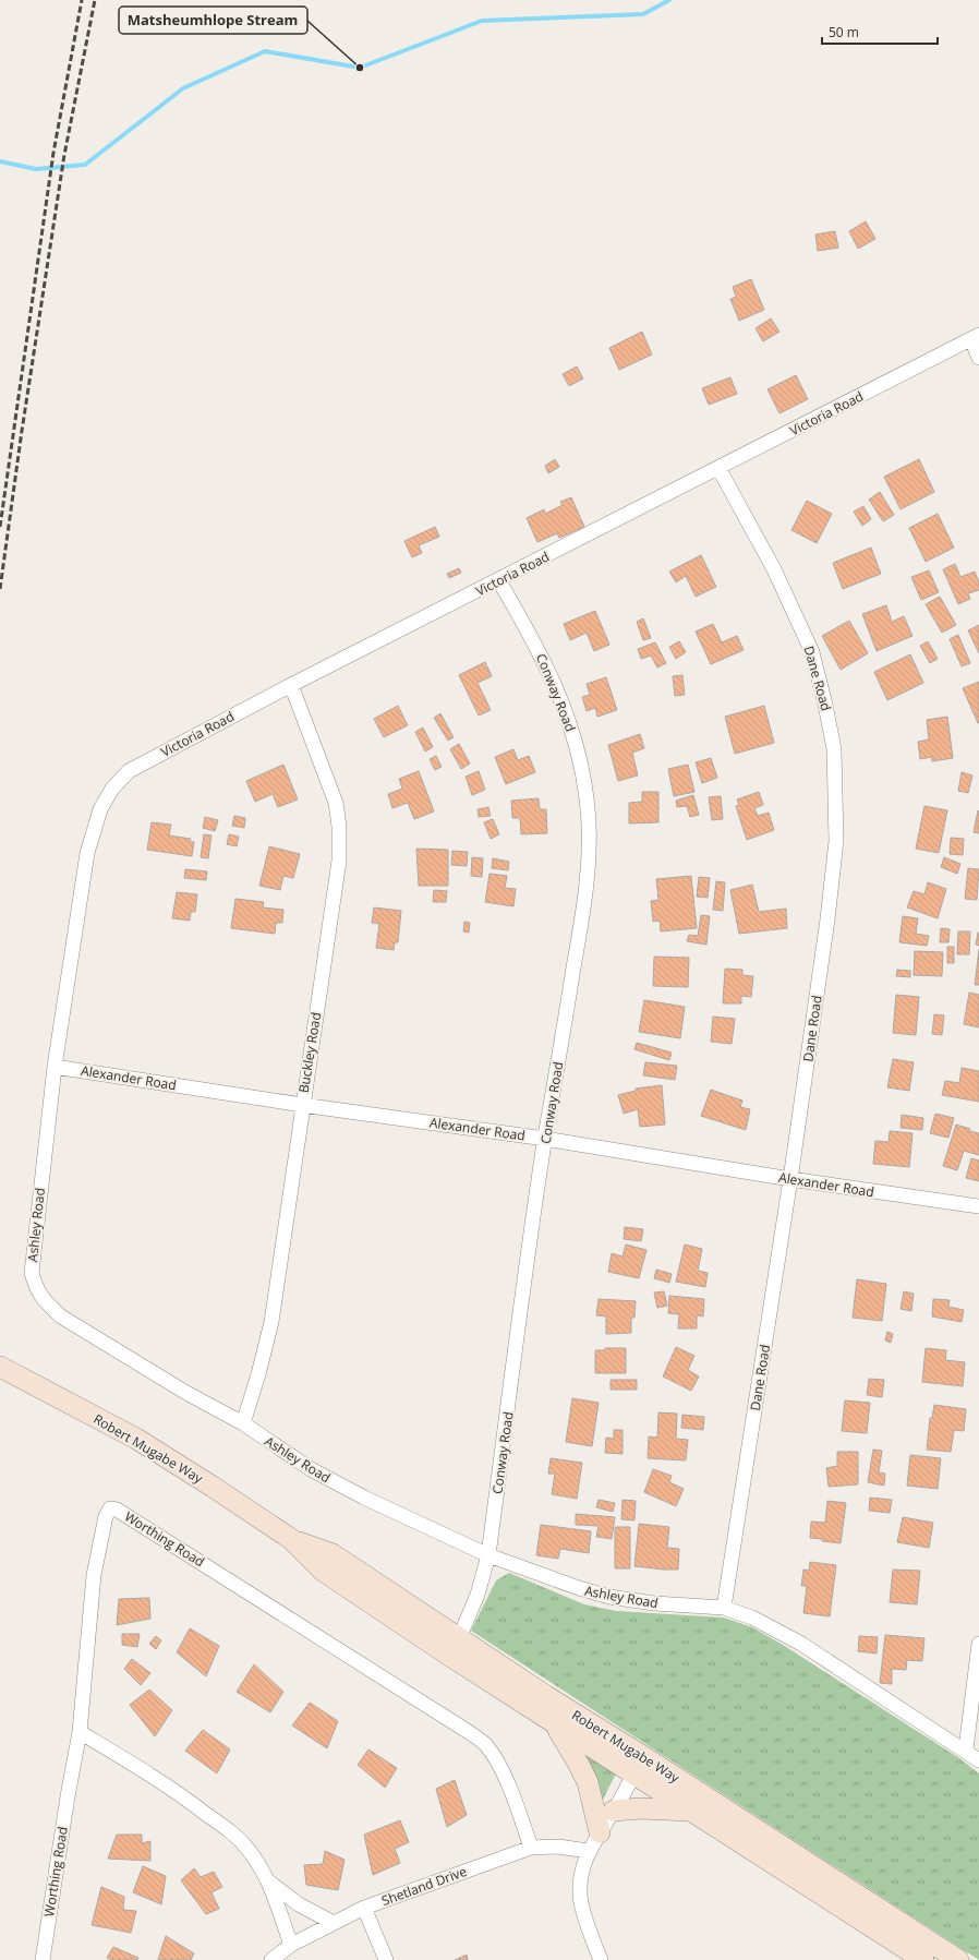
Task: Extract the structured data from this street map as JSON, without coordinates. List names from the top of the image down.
{
  "streets": {
    "main road": ["Robert Mugabe Way"],
    "street": [
      "Victoria Road",
      "Dane Road",
      "Conway Road",
      "Buckley Road",
      "Alexander Road",
      "Ashley Road",
      "Worthing Road",
      "Shetland Drive"
    ]
  },
  "crossings": [
    ["Victoria Road", "Dane Road"],
    ["Victoria Road", "Conway Road"],
    ["Victoria Road", "Buckley Road"],
    ["Victoria Road", "Ashley Road"],
    ["Dane Road", "Alexander Road"],
    ["Dane Road", "Ashley Road"],
    ["Conway Road", "Alexander Road"],
    ["Conway Road", "Ashley Road"],
    ["Conway Road", "Robert Mugabe Way"],
    ["Buckley Road", "Alexander Road"],
    ["Buckley Road", "Ashley Road"],
    ["Alexander Road", "Ashley Road"],
    ["Worthing Road", "Shetland Drive"]
  ],
  "places": ["Matsheumhlope Stream"],
  "scale_bar": "50 m"
}
